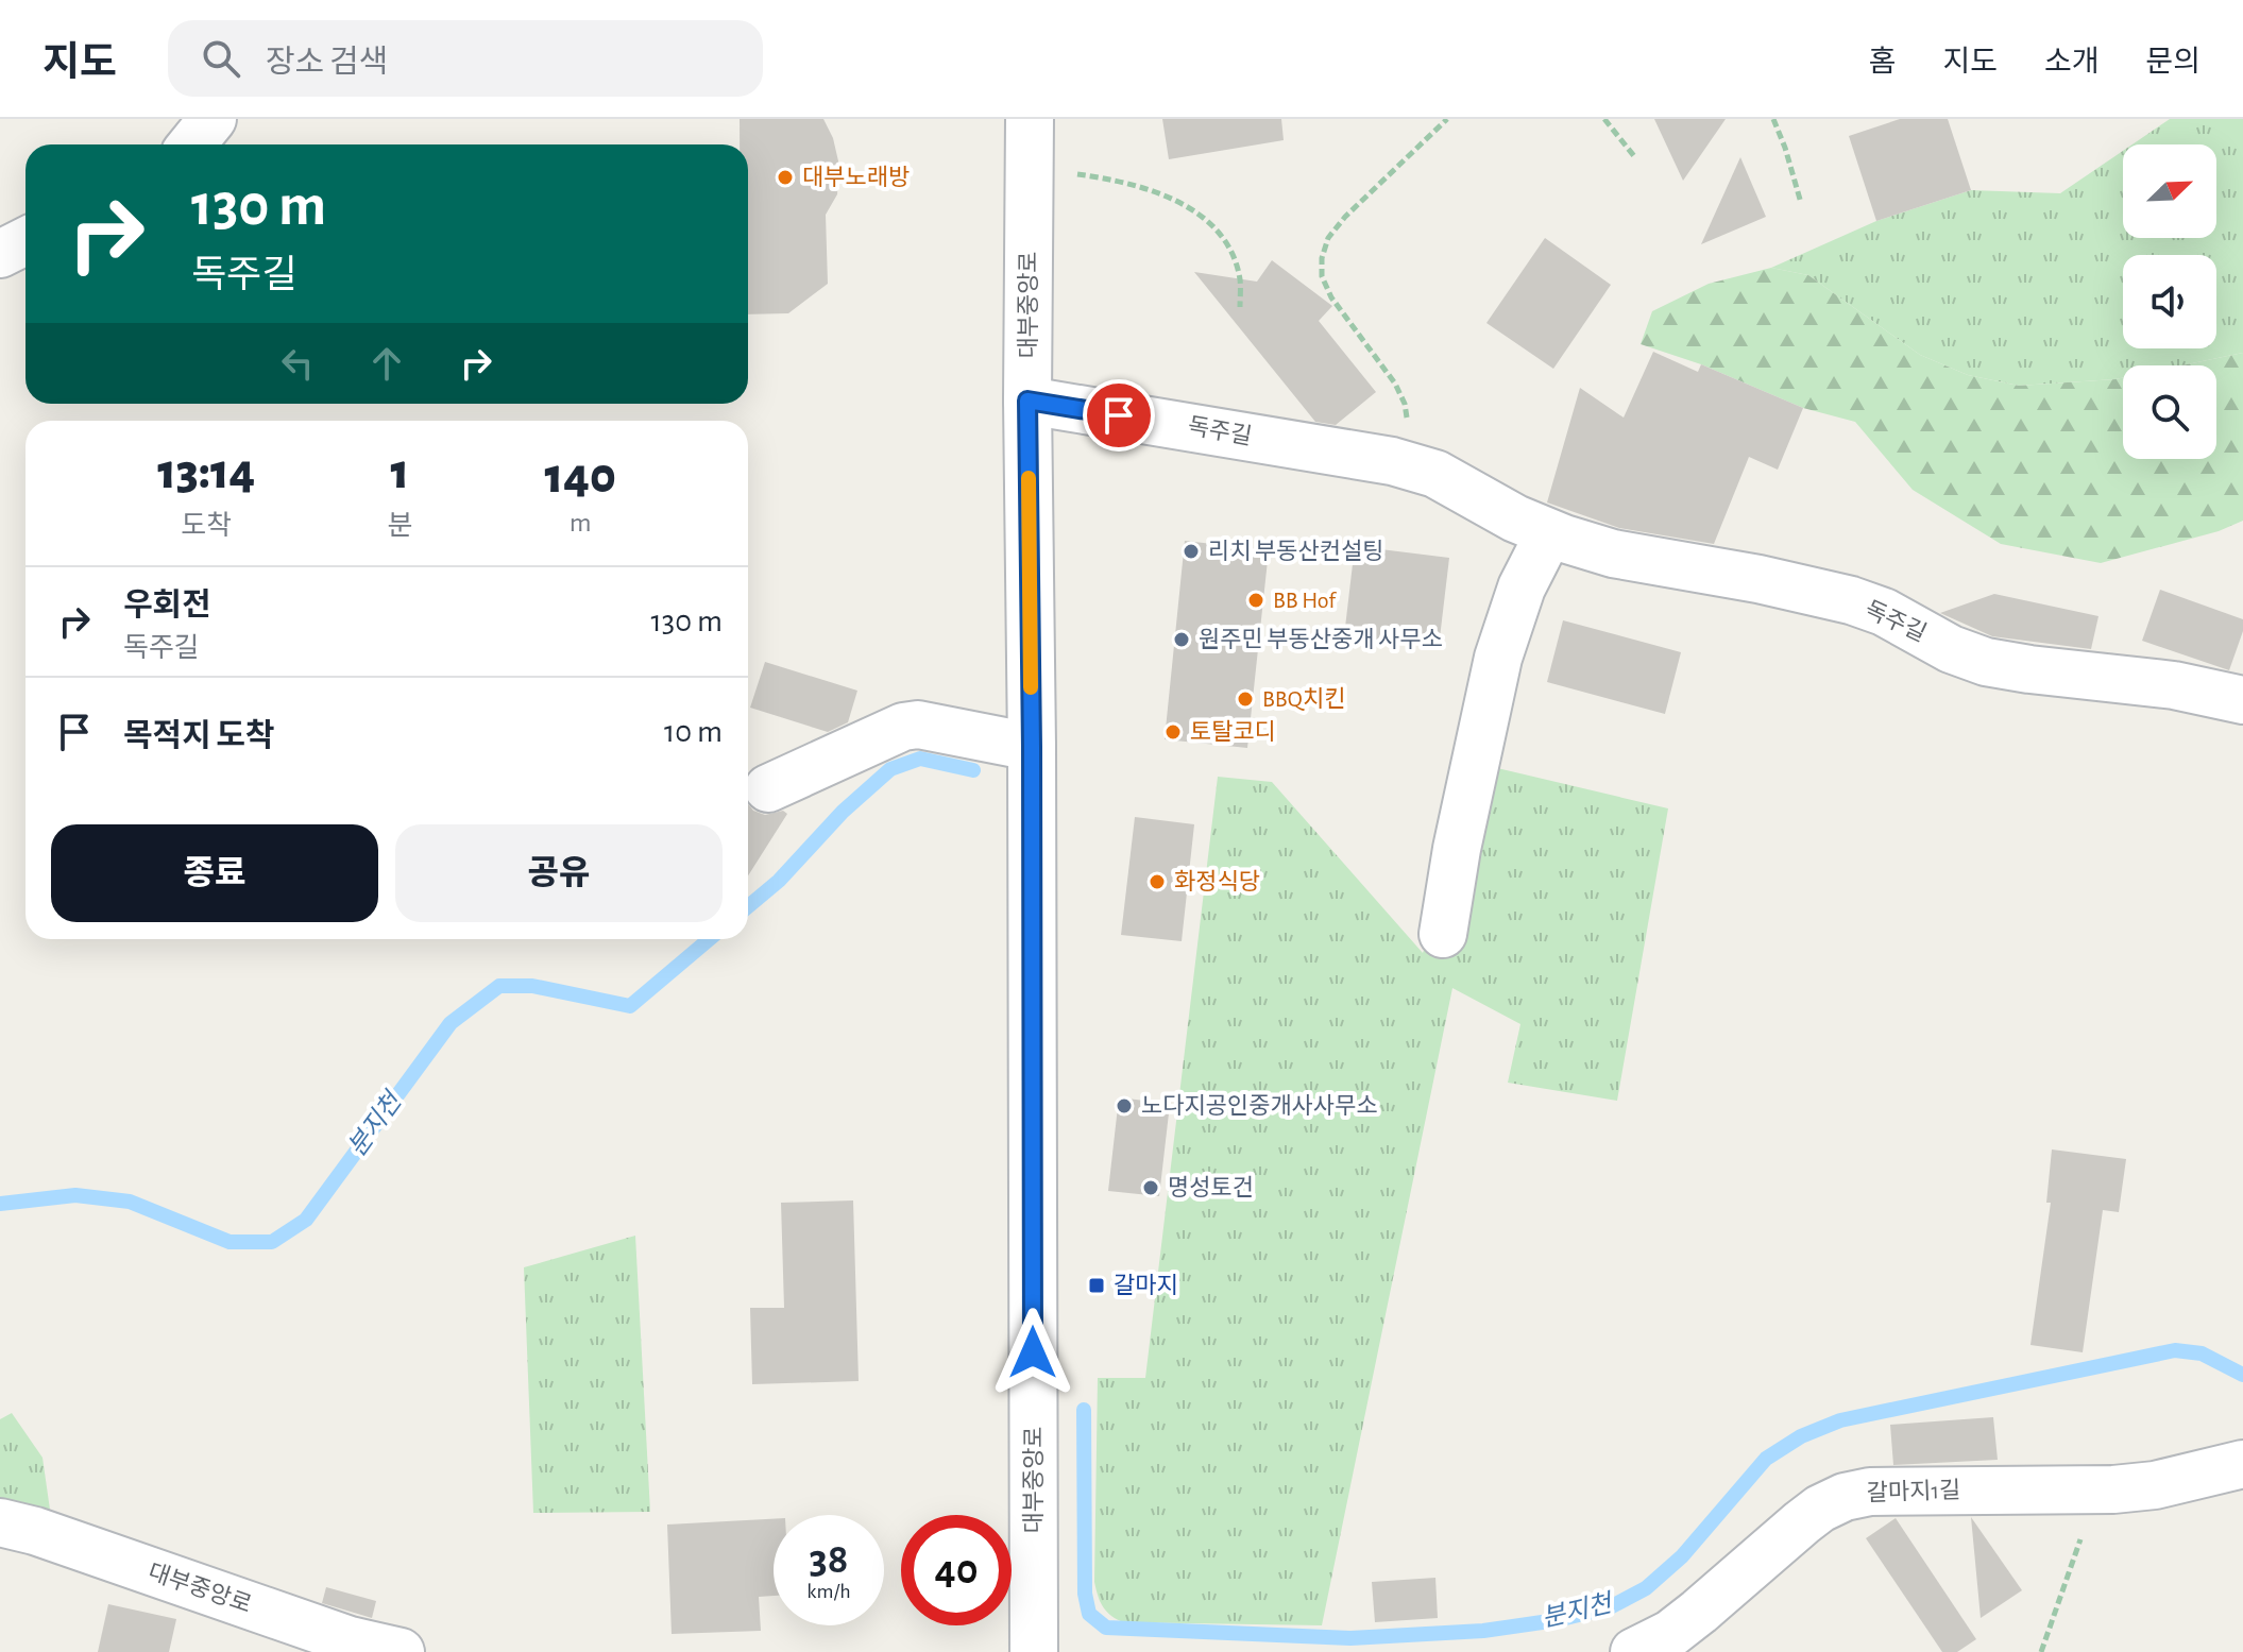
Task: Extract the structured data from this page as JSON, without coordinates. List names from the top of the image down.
{
  "streets": {
    "street": ["대부중앙로", "독주길", "갈마지1길"]
  },
  "crossings": [
    ["대부중앙로", "독주길"]
  ],
  "water": ["분지천"],
  "places": {
    "other": [
      "대부노래방",
      "리치 부동산컨설팅",
      "BB Hof",
      "원주민 부동산중개 사무소",
      "BBQ치킨",
      "토탈코디",
      "화정식당",
      "노다지공인중개사사무소",
      "명성토건"
    ],
    "transit": ["갈마지"]
  },
  "north": "top right",
  "page": {
    "header": "지도",
    "search": "장소 검색",
    "nav": [
      "홈",
      "지도",
      "소개",
      "문의"
    ],
    "turn": ["130 m", "독주길"],
    "eta": [
      "13:14",
      "도착",
      "1",
      "분",
      "140",
      "m"
    ],
    "list": [
      {
        "name": "우회전",
        "note": "독주길",
        "value": "130 m"
      },
      {
        "name": "목적지 도착",
        "value": "10 m"
      }
    ],
    "buttons": ["종료", "공유"],
    "speed": "38 km/h",
    "limit": "40"
  }
}
